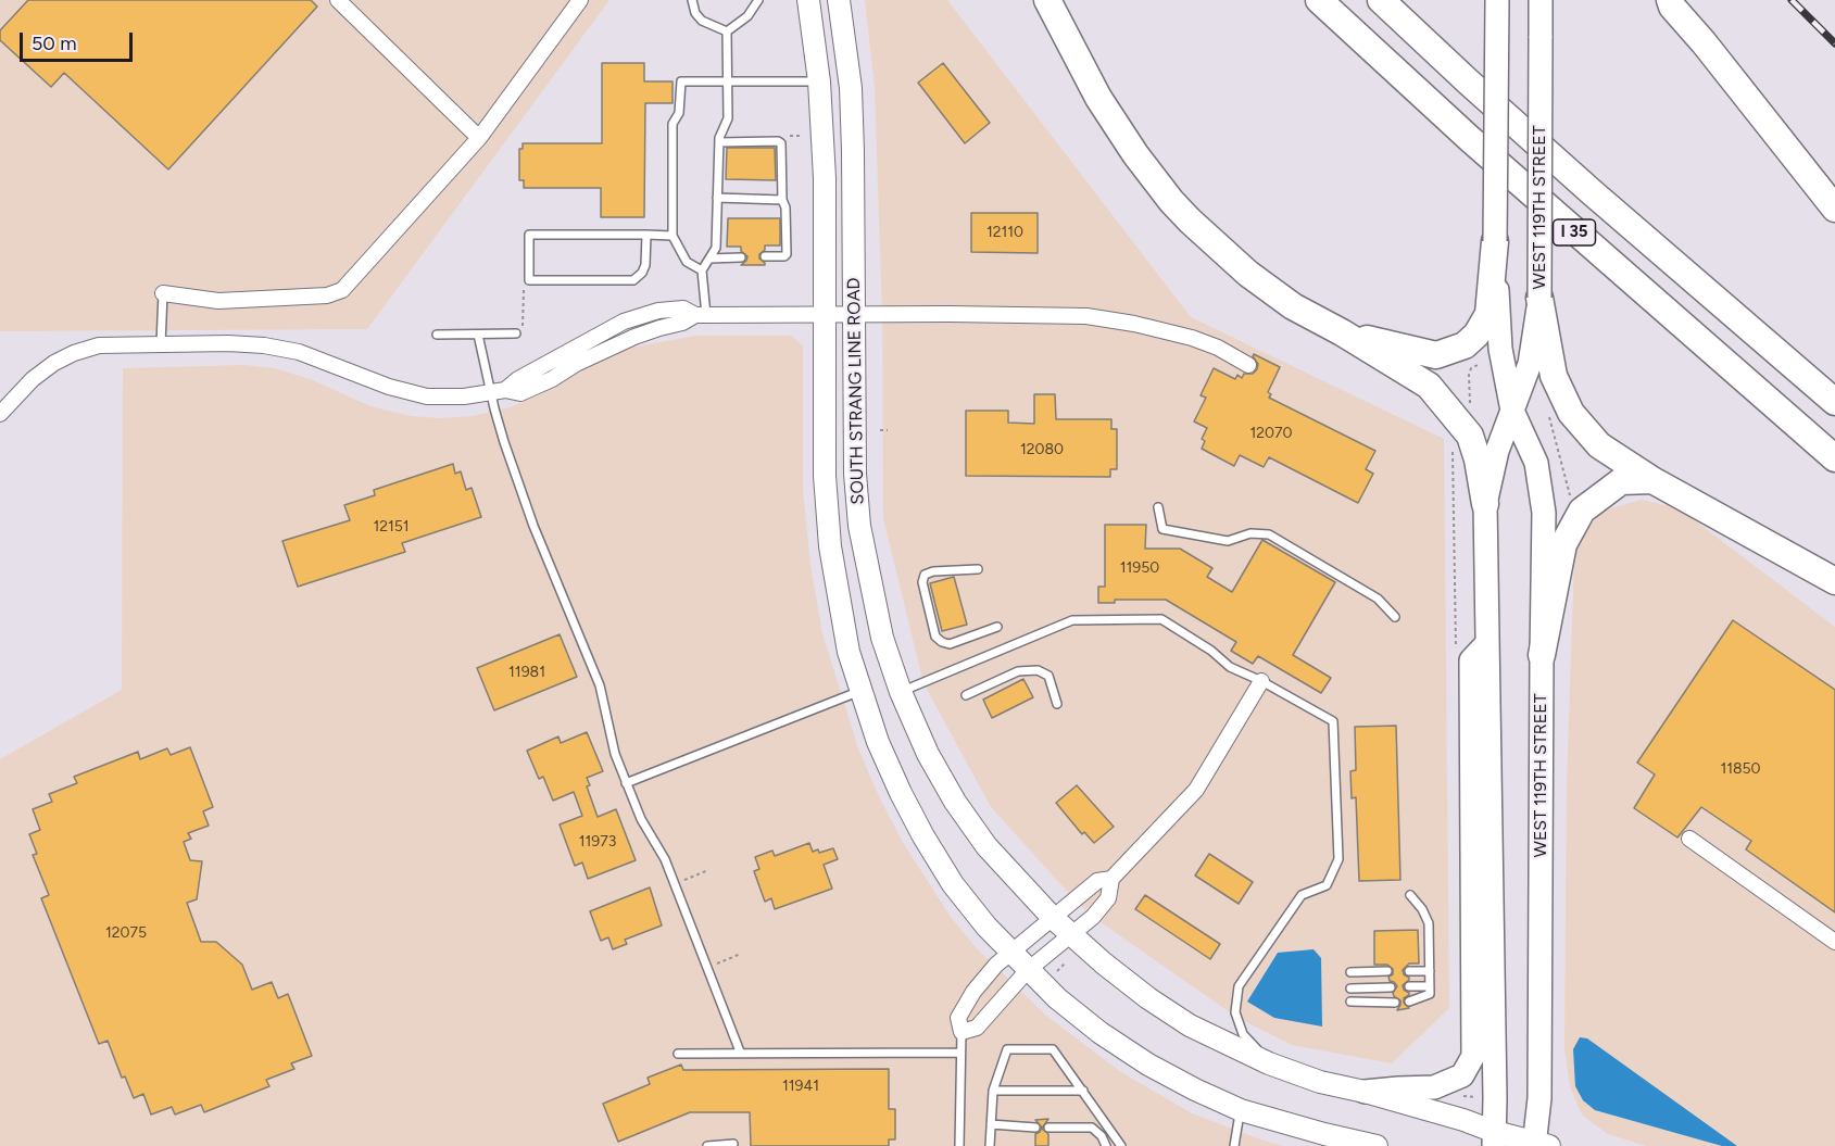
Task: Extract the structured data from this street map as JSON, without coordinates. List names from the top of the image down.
{
  "streets": {
    "highway": ["I 35"],
    "main road": ["WEST 119TH STREET", "SOUTH STRANG LINE ROAD"]
  },
  "crossings": [
    ["WEST 119TH STREET", "SOUTH STRANG LINE ROAD"]
  ],
  "house_numbers": [
    "12110",
    "12070",
    "12080",
    "12151",
    "11950",
    "11981",
    "11850",
    "11973",
    "12075",
    "11941"
  ],
  "scale_bar": "50 m"
}
